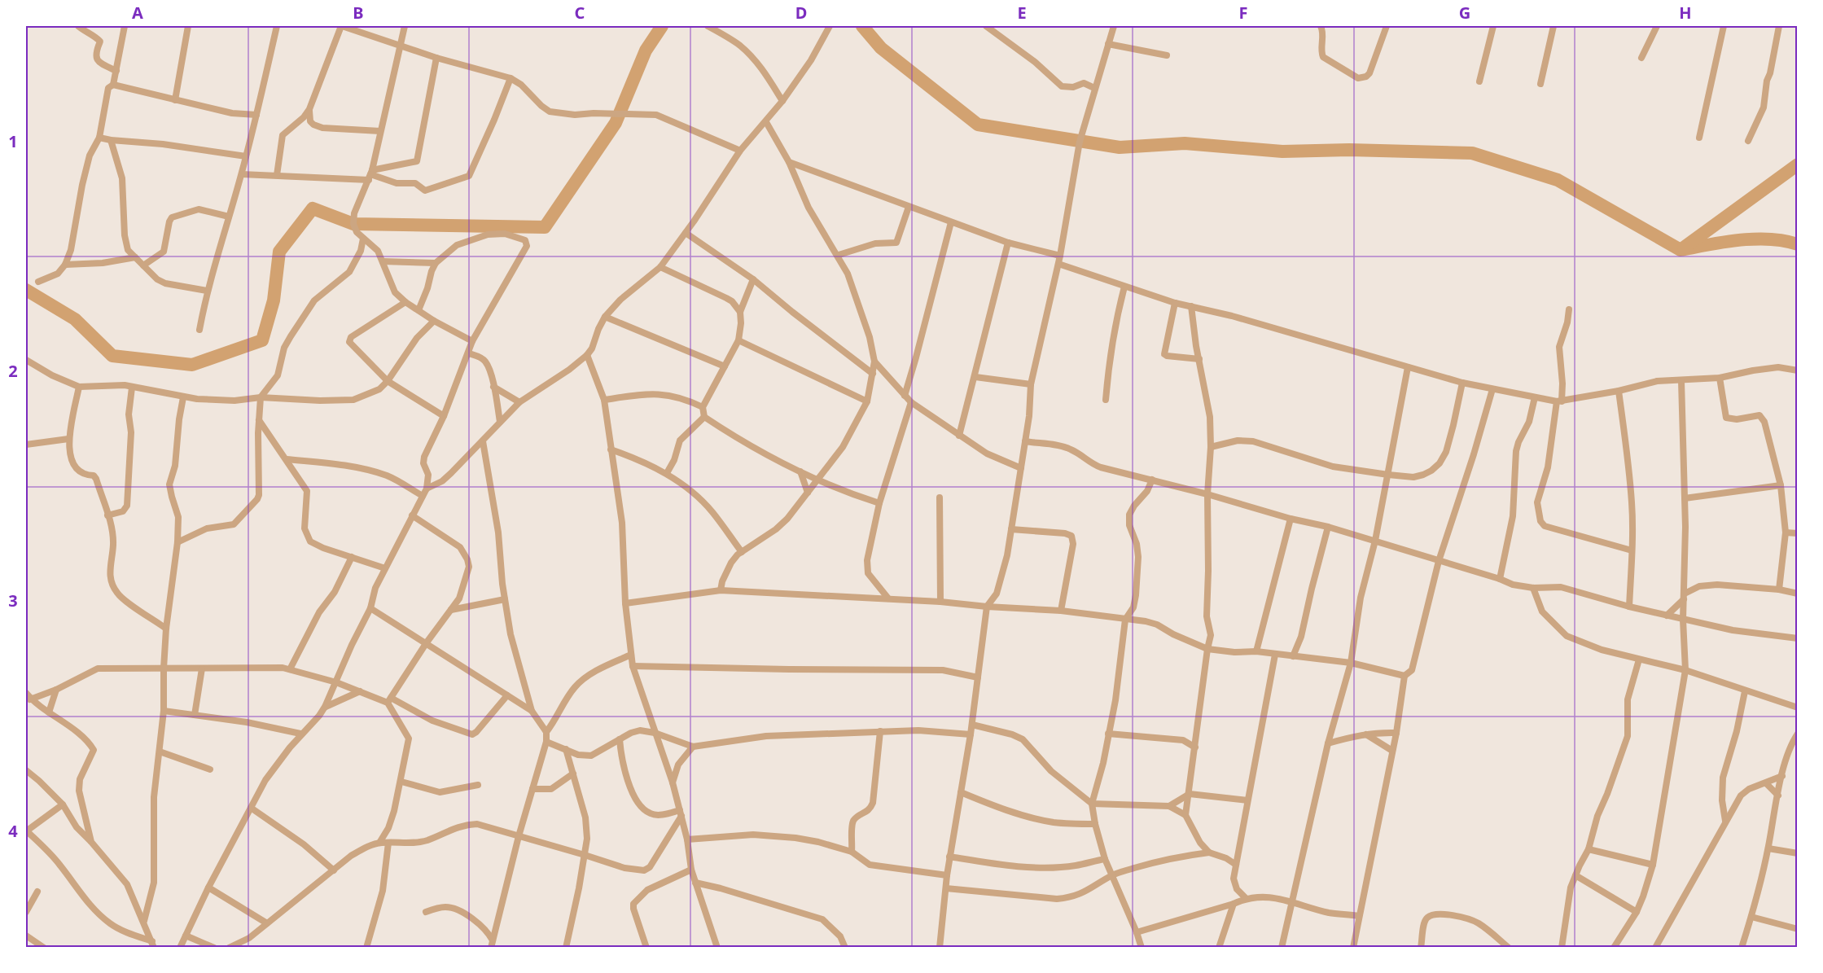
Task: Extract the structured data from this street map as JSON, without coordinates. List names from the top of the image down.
{
  "grid": {
    "columns": [
      "A",
      "B",
      "C",
      "D",
      "E",
      "F",
      "G",
      "H"
    ],
    "rows": [
      "1",
      "2",
      "3",
      "4"
    ]
  }
}
